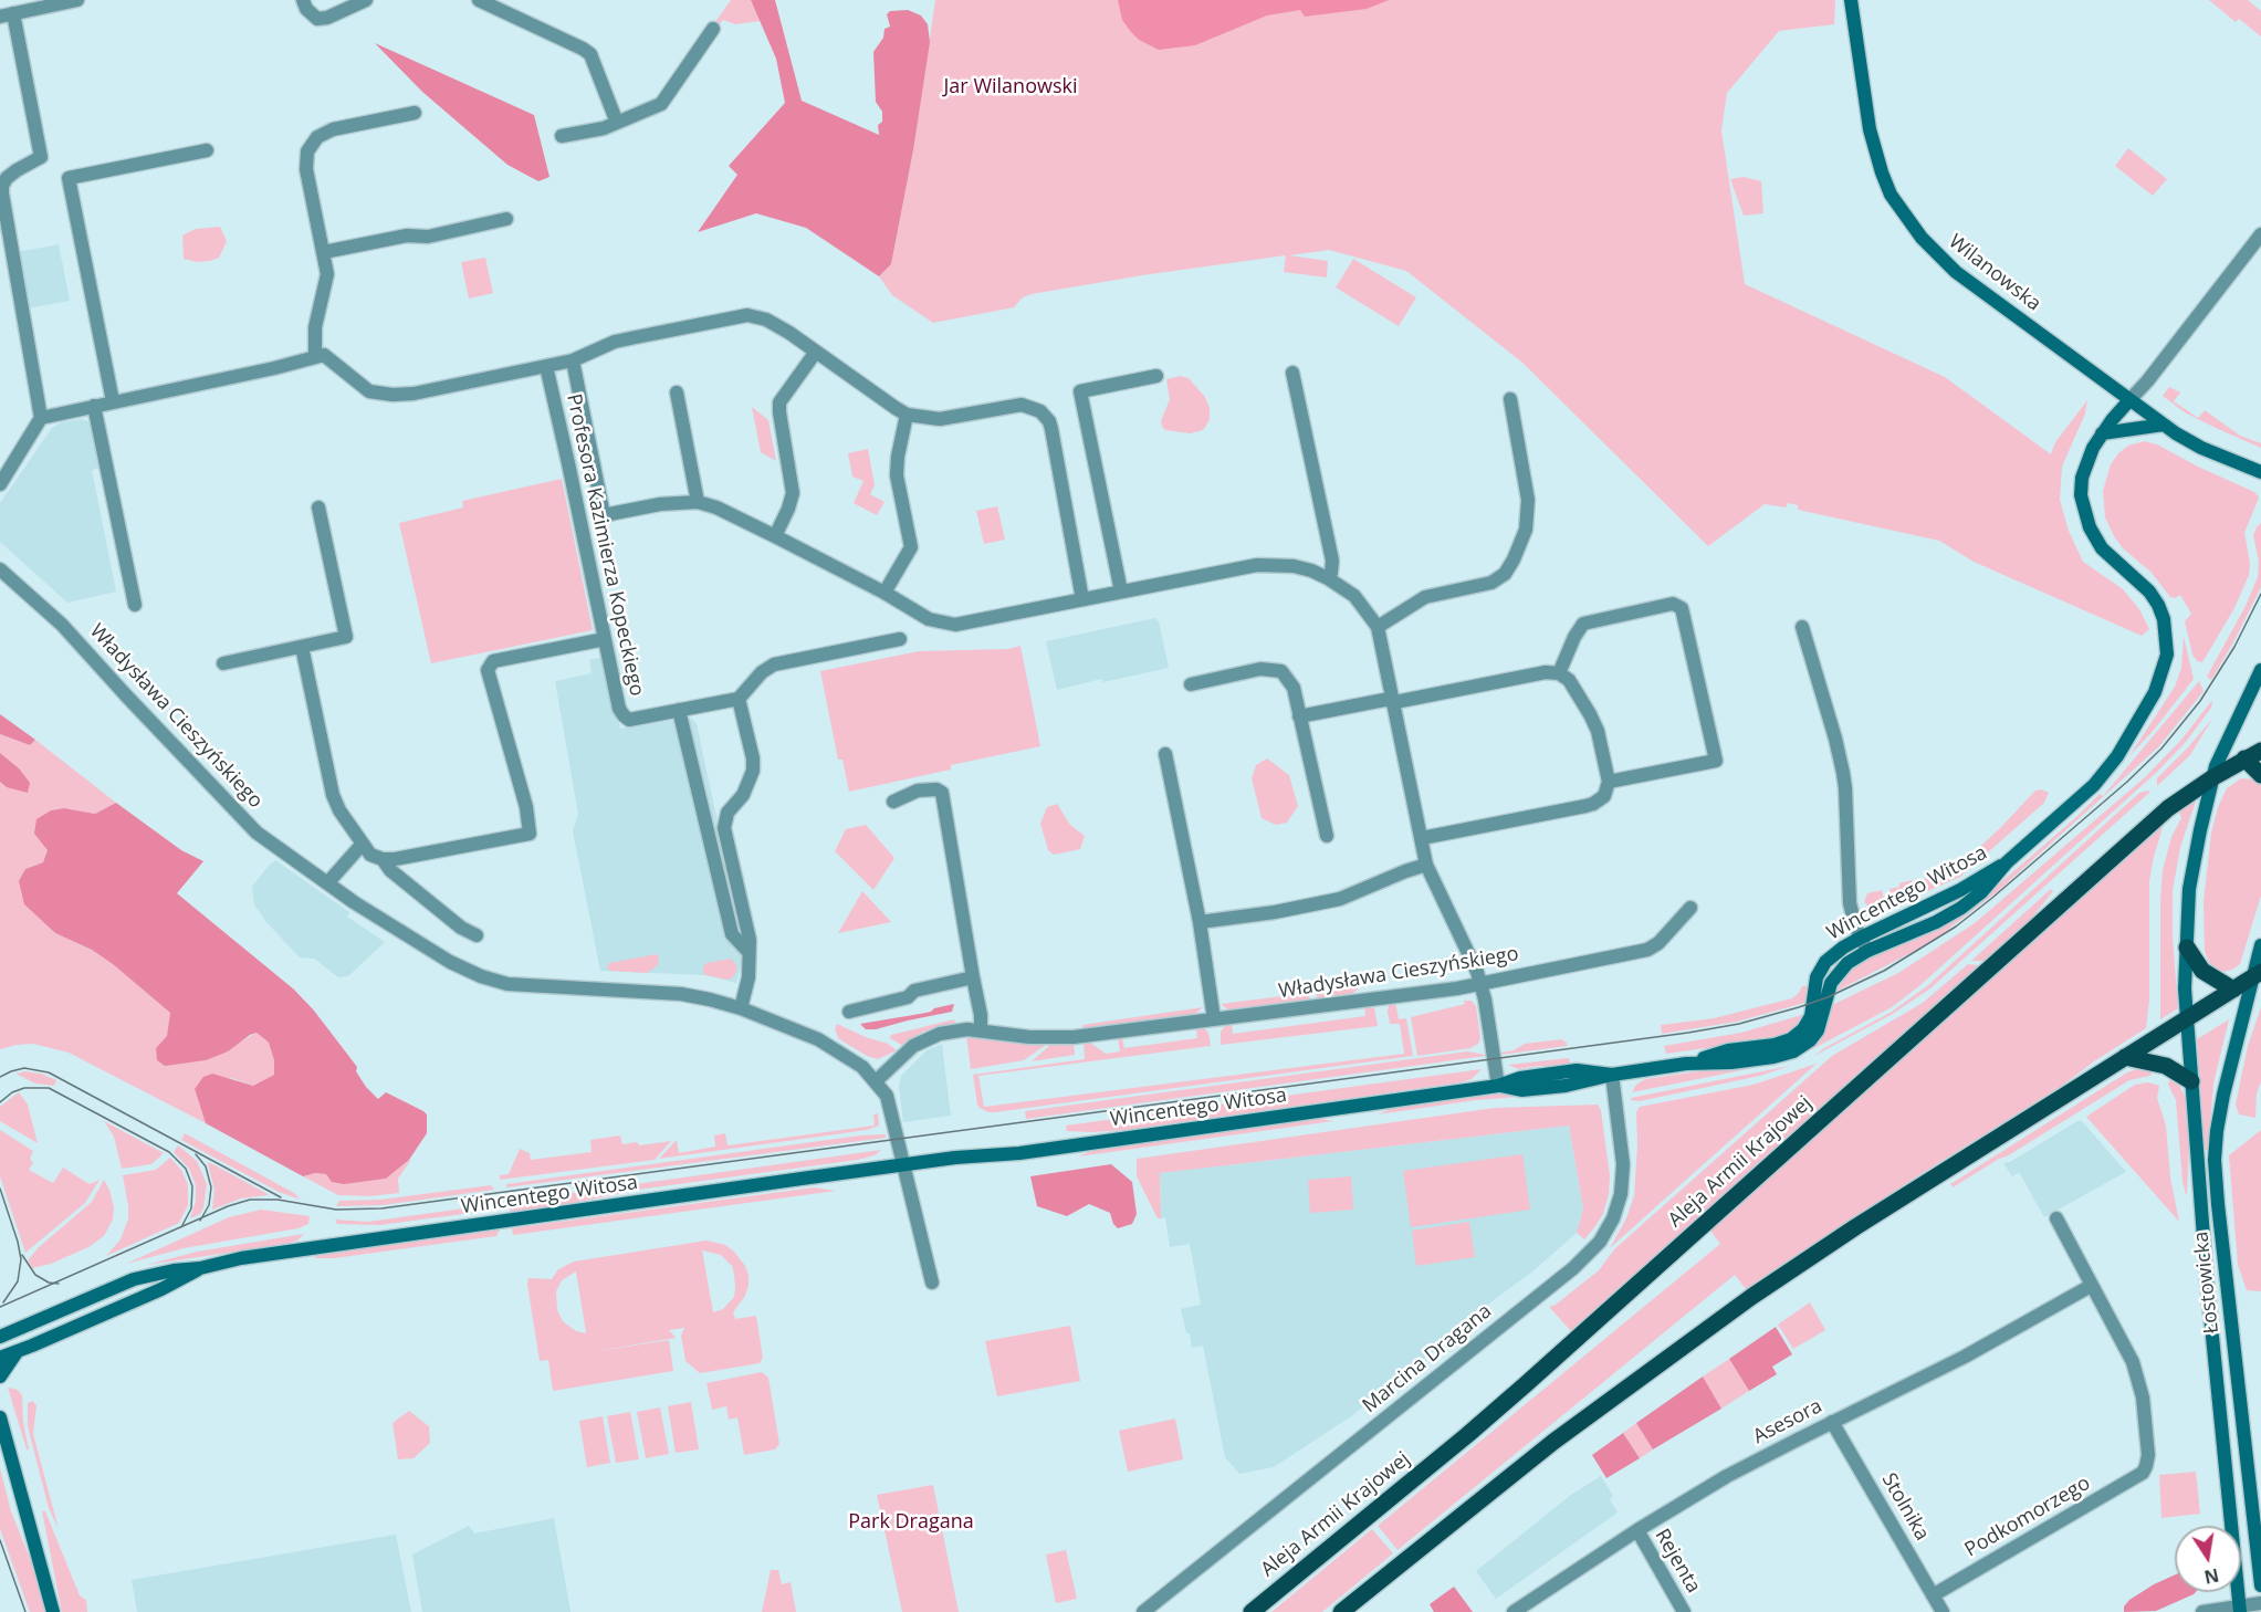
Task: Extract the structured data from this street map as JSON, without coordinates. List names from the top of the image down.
{
  "streets": {
    "main road": ["Aleja Armii Krajowej"],
    "street": [
      "Wilanowska",
      "Profesora Kazimierza Kopeckiego",
      "Władysława Cieszyńskiego",
      "Wincentego Witosa",
      "Łostowicka",
      "Marcina Dragana",
      "Asesora",
      "Stolnika",
      "Podkomorzego",
      "Rejenta"
    ]
  },
  "crossings": [
    ["Wilanowska", "Wincentego Witosa"],
    ["Władysława Cieszyńskiego", "Wincentego Witosa"],
    ["Wincentego Witosa", "Marcina Dragana"],
    ["Aleja Armii Krajowej", "Łostowicka"],
    ["Asesora", "Stolnika"],
    ["Asesora", "Podkomorzego"],
    ["Asesora", "Rejenta"],
    ["Stolnika", "Podkomorzego"]
  ],
  "parks": ["Jar Wilanowski", "Park Dragana"],
  "north": "bottom"
}
